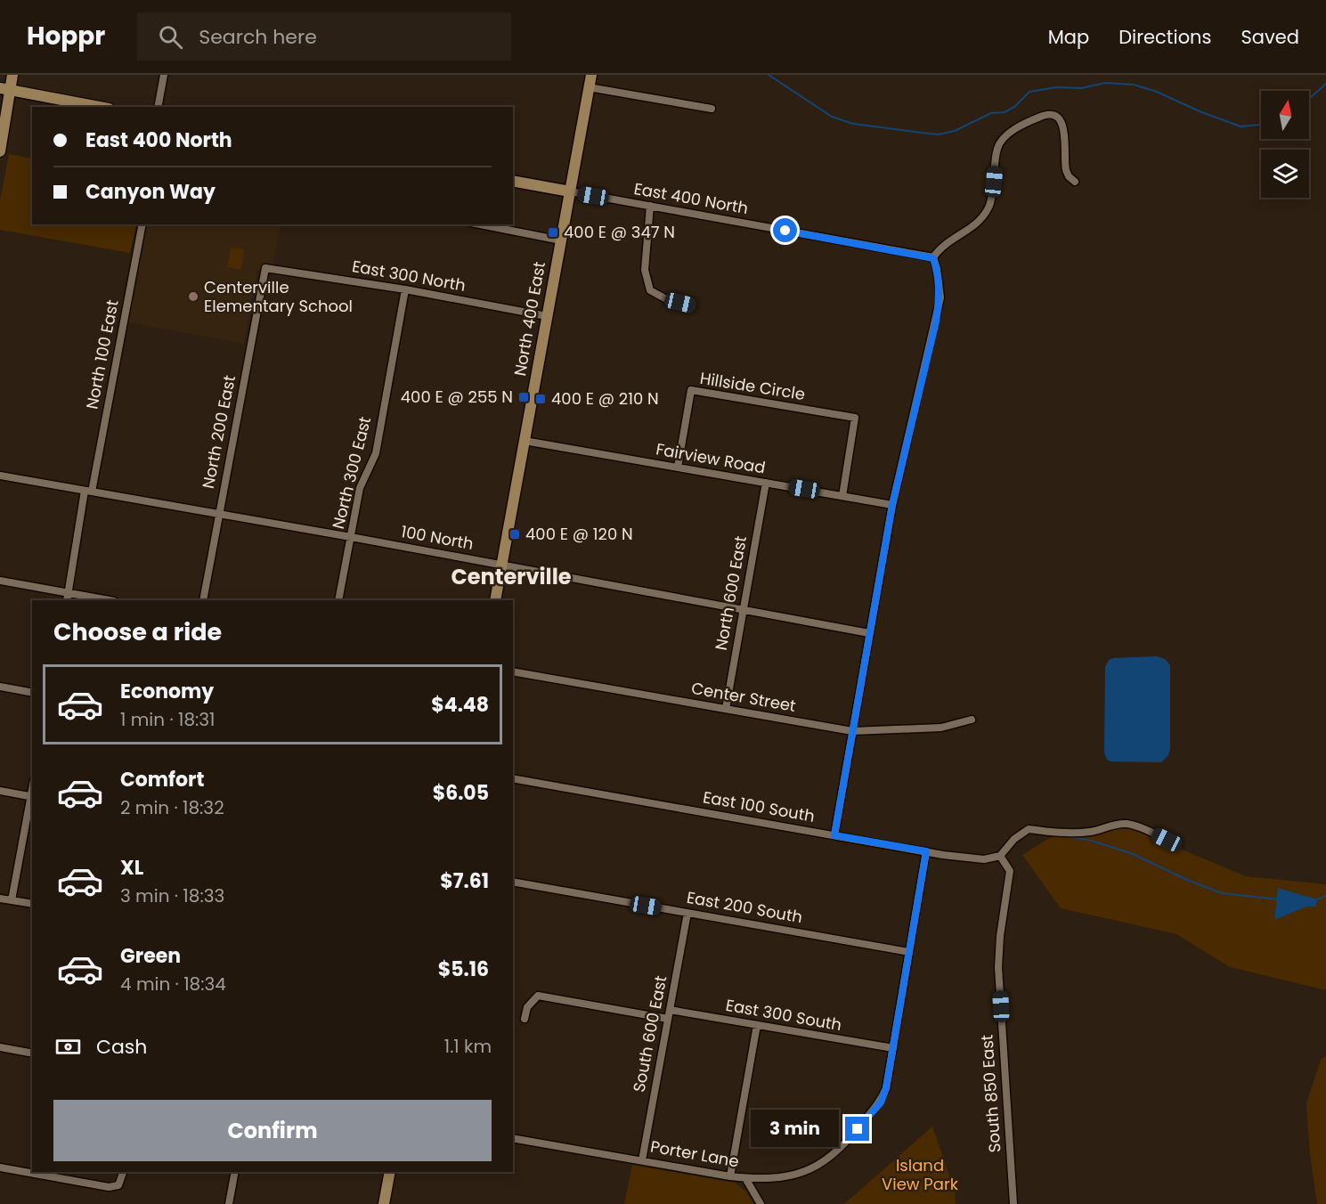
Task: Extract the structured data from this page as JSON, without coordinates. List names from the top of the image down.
{
  "streets": {
    "street": [
      "East 400 North",
      "East 300 North",
      "North 400 East",
      "North 100 East",
      "Hillside Circle",
      "North 200 East",
      "Fairview Road",
      "North 300 East",
      "100 North",
      "North 600 East",
      "Center Street",
      "East 100 South",
      "East 200 South",
      "East 300 South",
      "South 600 East",
      "South 850 East",
      "Porter Lane"
    ]
  },
  "crossings": [
    ["East 400 North", "North 400 East"],
    ["East 300 North", "North 400 East"],
    ["East 300 North", "North 200 East"],
    ["East 300 North", "North 300 East"],
    ["North 400 East", "Fairview Road"],
    ["North 400 East", "100 North"],
    ["North 100 East", "100 North"],
    ["Hillside Circle", "Fairview Road"],
    ["North 200 East", "100 North"],
    ["Fairview Road", "North 600 East"],
    ["North 300 East", "100 North"],
    ["100 North", "North 600 East"],
    ["North 600 East", "Center Street"],
    ["East 100 South", "South 850 East"],
    ["East 100 South", "Porter Lane"],
    ["East 200 South", "South 600 East"],
    ["East 200 South", "Porter Lane"],
    ["East 300 South", "South 600 East"],
    ["East 300 South", "Porter Lane"],
    ["South 600 East", "Porter Lane"]
  ],
  "districts": ["Centerville"],
  "parks": ["Island View Park"],
  "places": {
    "transit": [
      "400 E @ 347 N",
      "400 E @ 255 N",
      "400 E @ 210 N",
      "400 E @ 120 N"
    ],
    "other": ["Centerville Elementary School"]
  },
  "north": "top",
  "page": {
    "header": "Hoppr",
    "search": "Search here",
    "nav": ["Map", "Directions", "Saved"],
    "banner": ["East 400 North", "Canyon Way"],
    "heading": "Choose a ride",
    "list": [
      {
        "name": "Economy",
        "note": "1 min · 18:31",
        "value": "$4.48"
      },
      {
        "name": "Comfort",
        "note": "2 min · 18:32",
        "value": "$6.05"
      },
      {
        "name": "XL",
        "note": "3 min · 18:33",
        "value": "$7.61"
      },
      {
        "name": "Green",
        "note": "4 min · 18:34",
        "value": "$5.16"
      }
    ],
    "pay": ["Cash", "1.1 km"],
    "buttons": "Confirm",
    "bubble": "3 min"
  }
}
